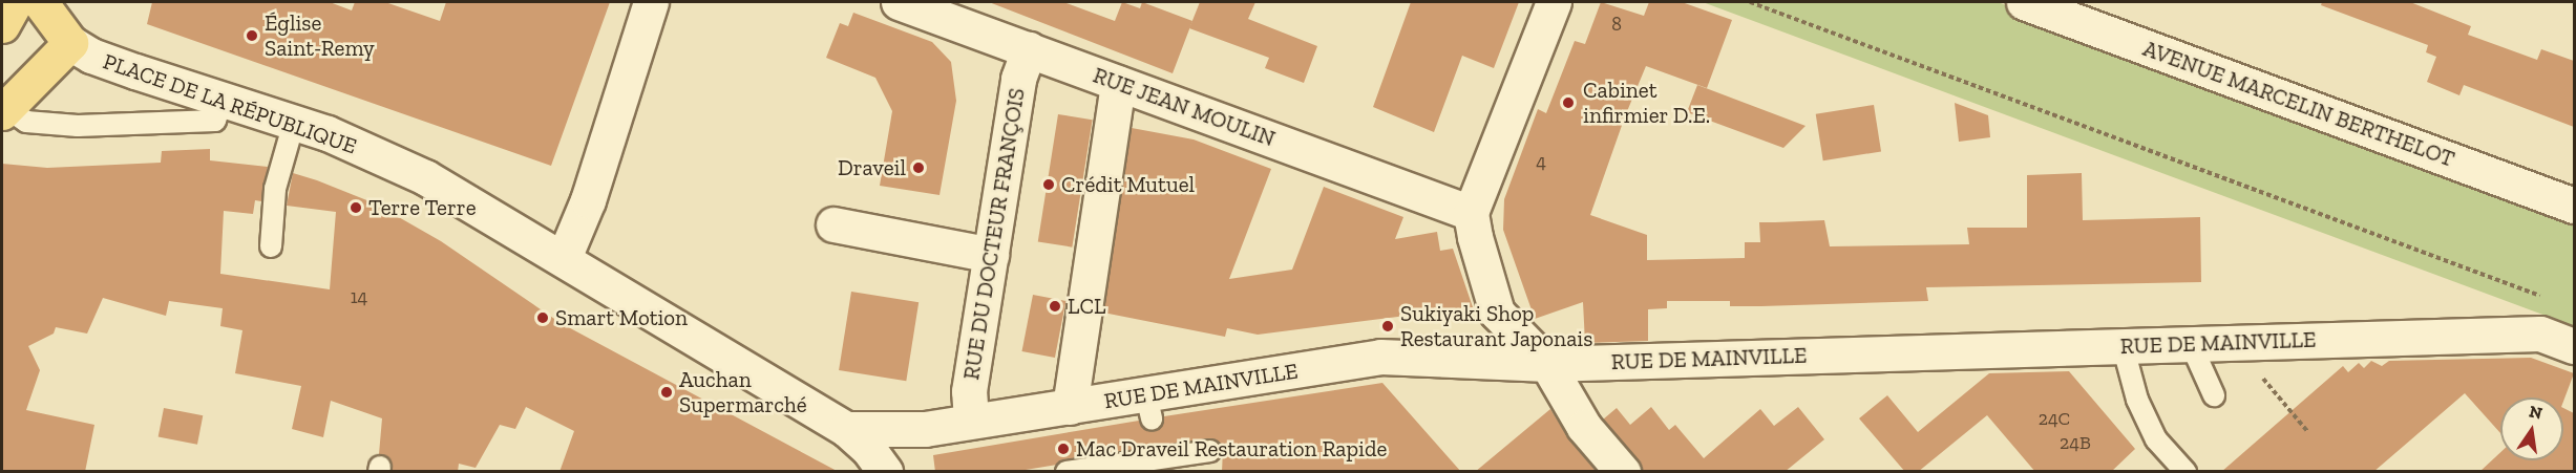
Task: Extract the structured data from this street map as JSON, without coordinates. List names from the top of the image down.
{
  "streets": {
    "street": [
      "PLACE DE LA RÉPUBLIQUE",
      "AVENUE MARCELIN BERTHELOT",
      "RUE JEAN MOULIN",
      "RUE DU DOCTEUR FRANÇOIS",
      "RUE DE MAINVILLE"
    ]
  },
  "crossings": [
    ["PLACE DE LA RÉPUBLIQUE", "RUE DE MAINVILLE"],
    ["RUE JEAN MOULIN", "RUE DU DOCTEUR FRANÇOIS"],
    ["RUE DU DOCTEUR FRANÇOIS", "RUE DE MAINVILLE"]
  ],
  "places": [
    "Église Saint-Remy",
    "Cabinet infirmier D.E.",
    "Draveil",
    "Crédit Mutuel",
    "Terre Terre",
    "LCL",
    "Smart Motion",
    "Sukiyaki Shop Restaurant Japonais",
    "Auchan Supermarché",
    "Mac Draveil Restauration Rapide"
  ],
  "house_numbers": [
    "8",
    "4",
    "14",
    "24C",
    "24B"
  ],
  "north": "top"
}
